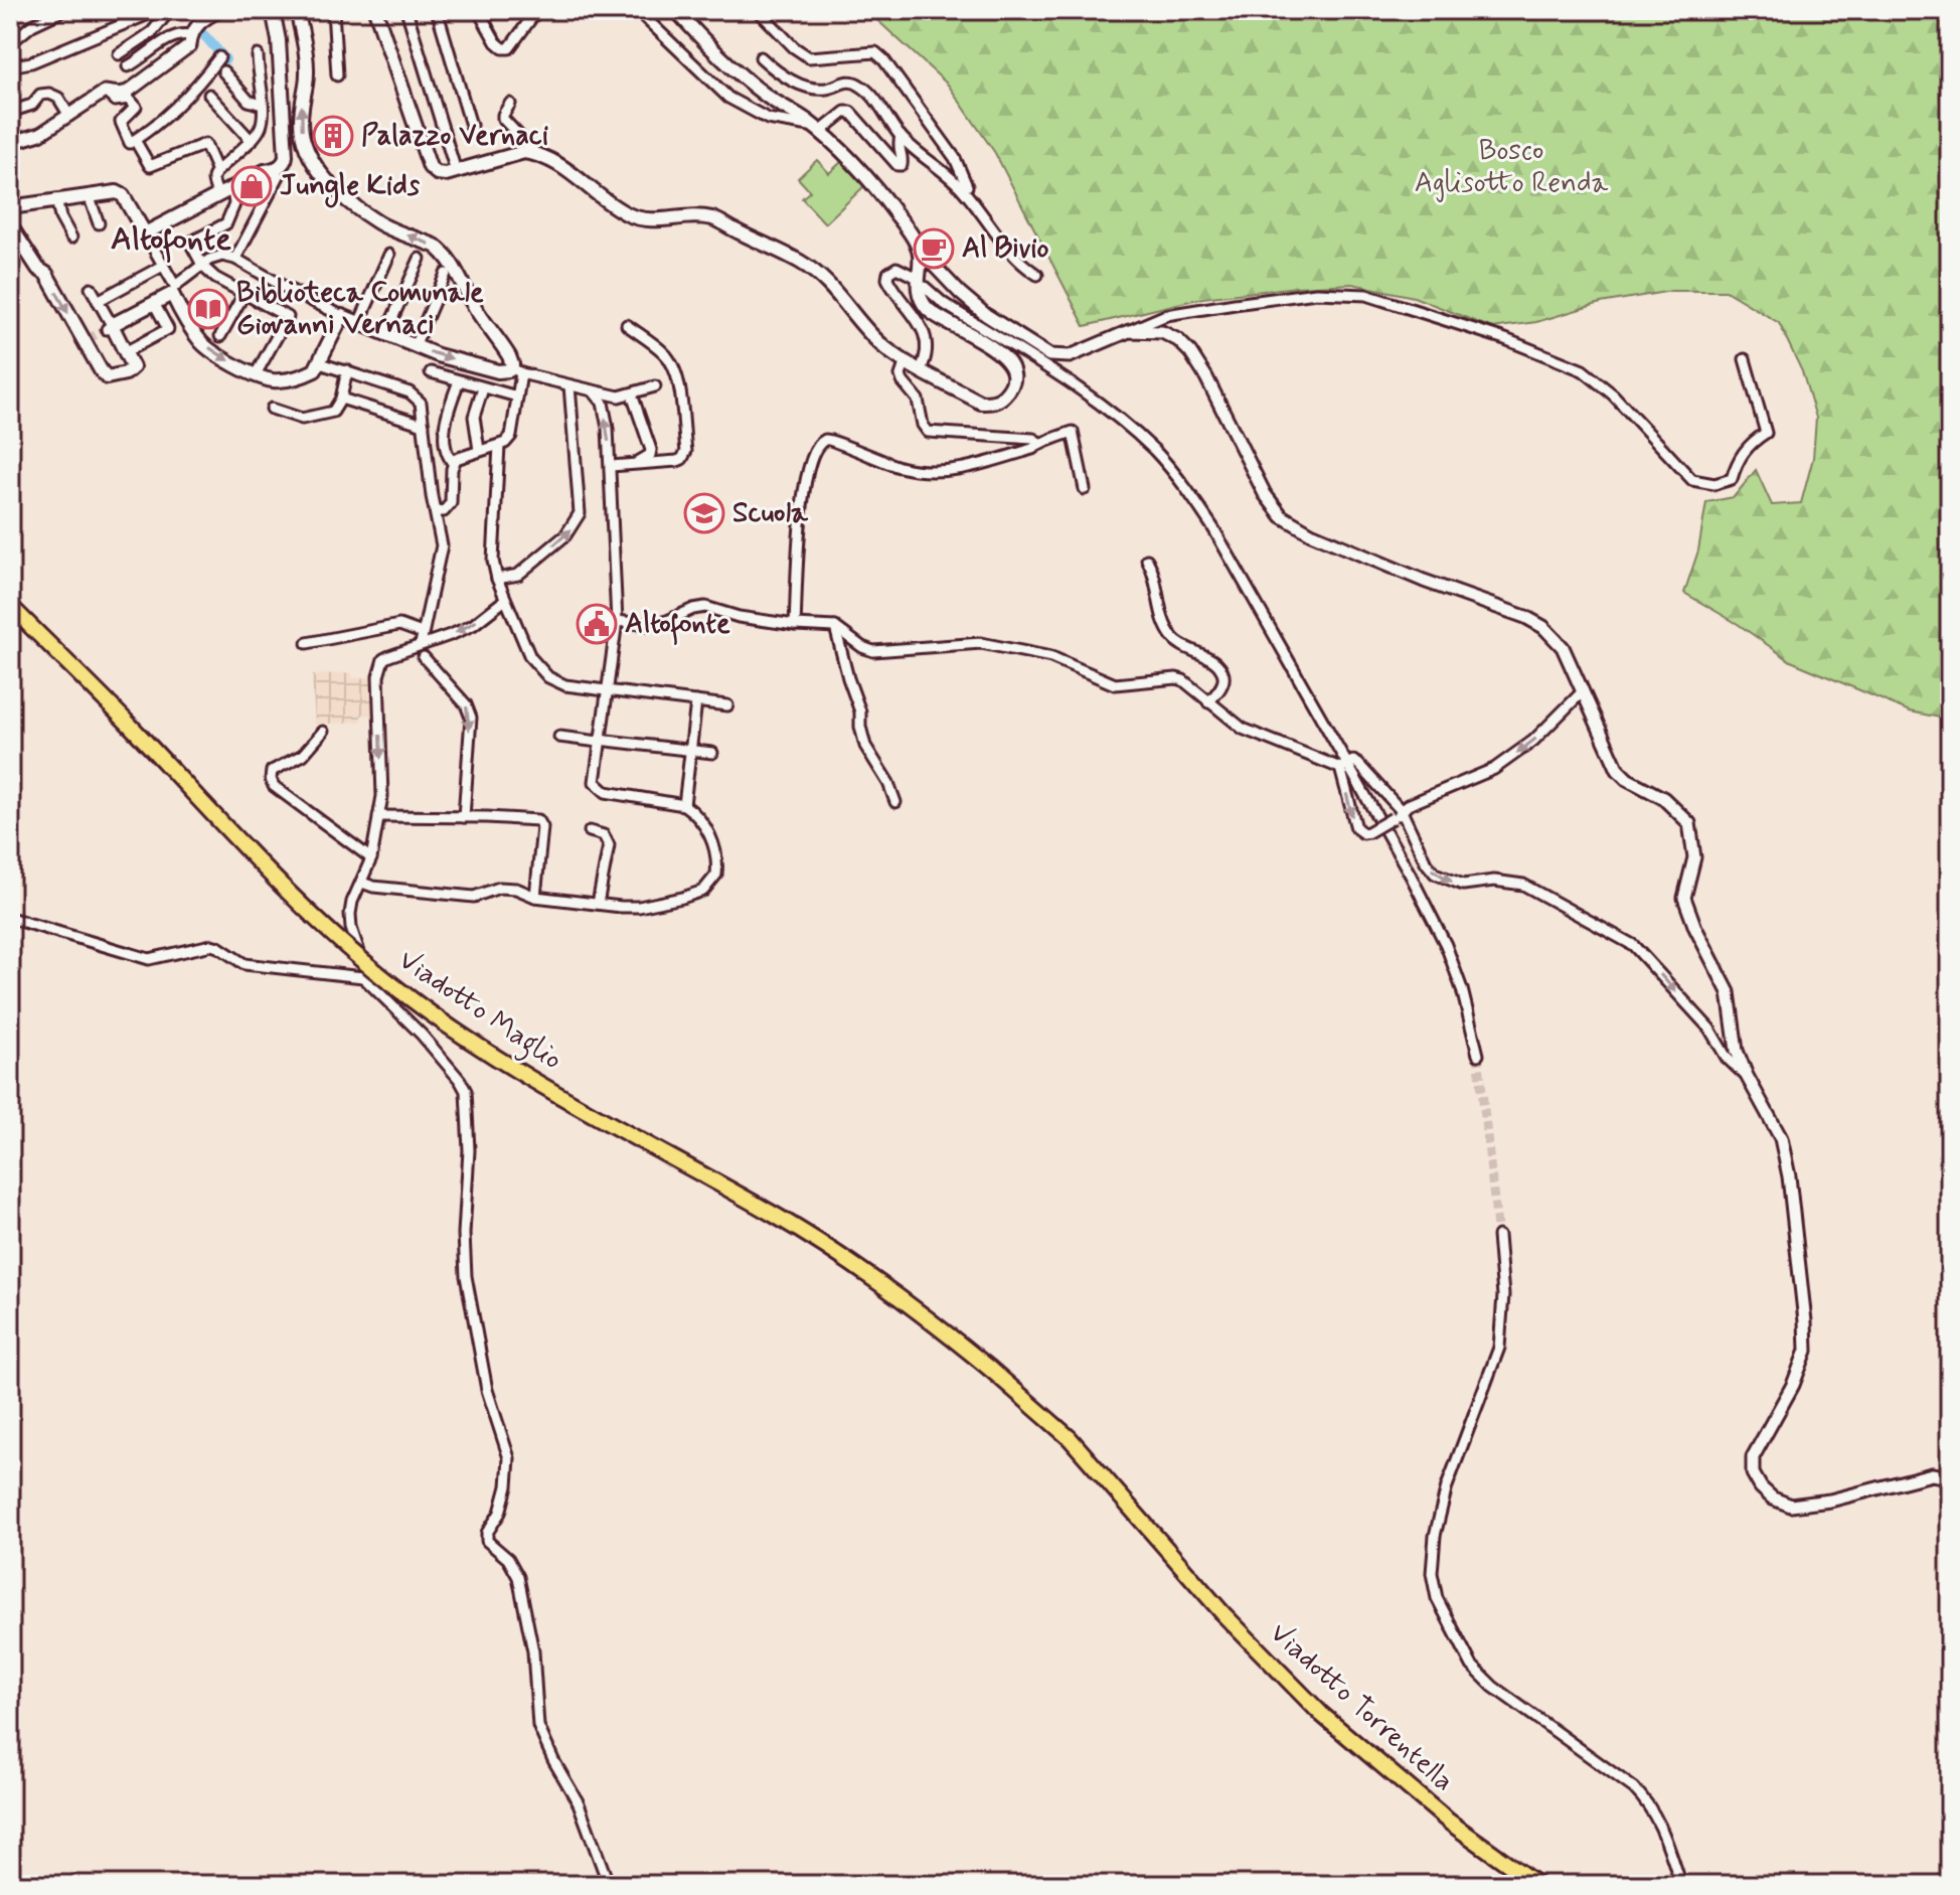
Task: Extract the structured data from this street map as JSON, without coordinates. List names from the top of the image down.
{
  "streets": {
    "main road": ["Viadotto Maglio", "Viadotto Torrentella"]
  },
  "crossings": [
    ["Viadotto Maglio", "Viadotto Torrentella"]
  ],
  "districts": ["Altofonte"],
  "parks": ["Bosco Aglisotto Renda"],
  "places": {
    "building": ["Palazzo Vernaci"],
    "shop": ["Jungle Kids"],
    "cafe": ["Al Bivio"],
    "library": ["Biblioteca Comunale Giovanni Vernaci"],
    "school or university": ["Scuola"],
    "public building": ["Altofonte"]
  }
}
